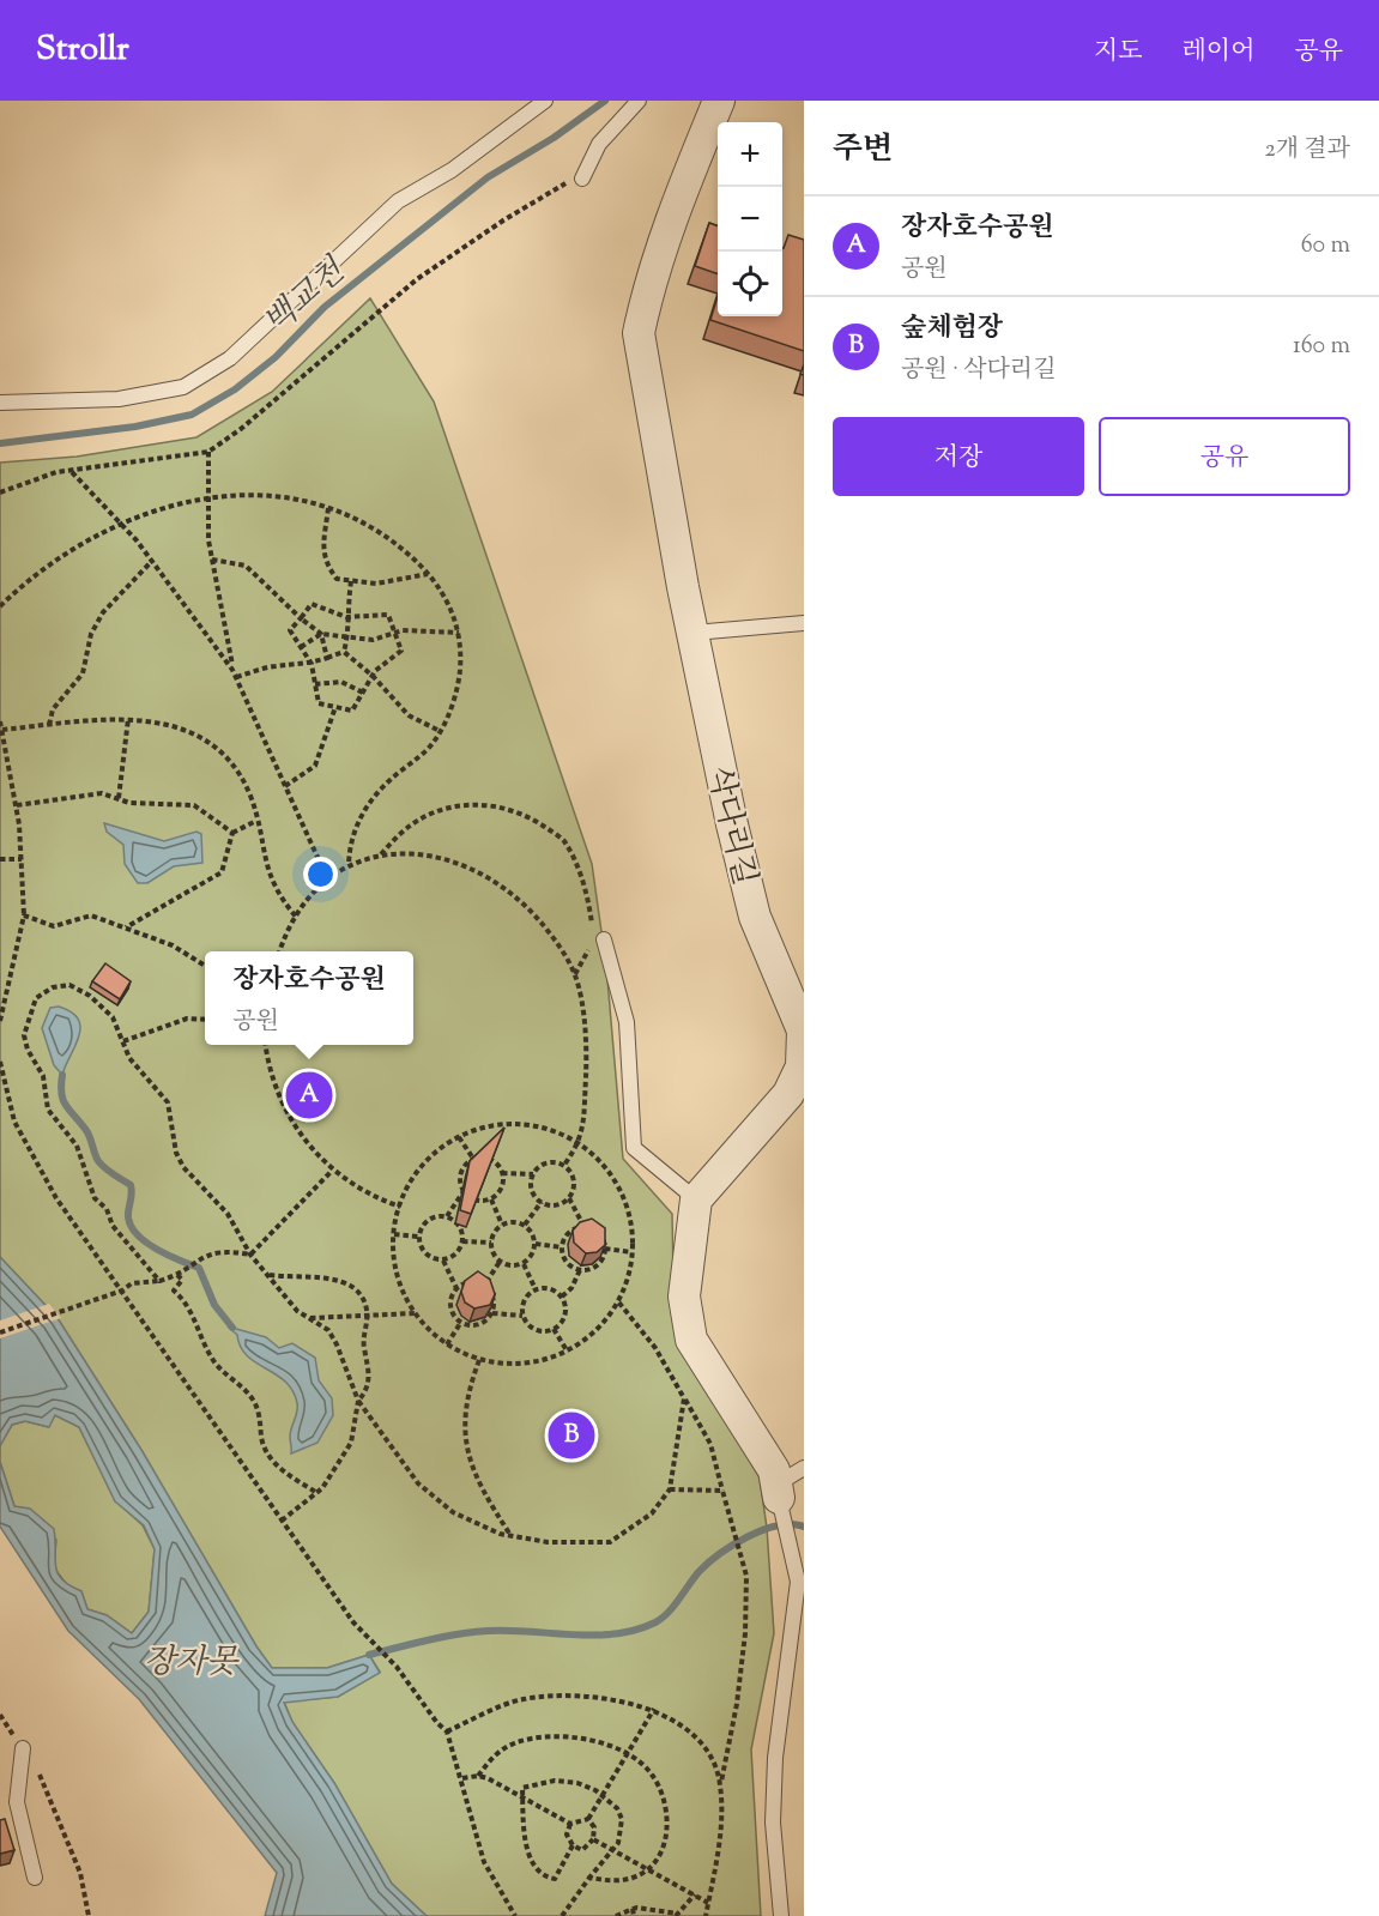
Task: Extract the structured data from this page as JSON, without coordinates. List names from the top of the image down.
{
  "streets": {
    "street": ["삭다리길"]
  },
  "water": ["백교천", "장자못"],
  "page": {
    "header": "Strollr",
    "nav": ["지도", "레이어", "공유"],
    "heading": ["주변", "2개 결과"],
    "map_buttons": ["+", "−"],
    "list": [
      {
        "mark": "A",
        "name": "장자호수공원",
        "note": "공원",
        "value": "60 m"
      },
      {
        "mark": "B",
        "name": "숲체험장",
        "note": "공원 · 삭다리길",
        "value": "160 m"
      }
    ],
    "buttons": ["저장", "공유"],
    "popup": ["장자호수공원", "공원"],
    "pins": ["A", "B"]
  }
}
